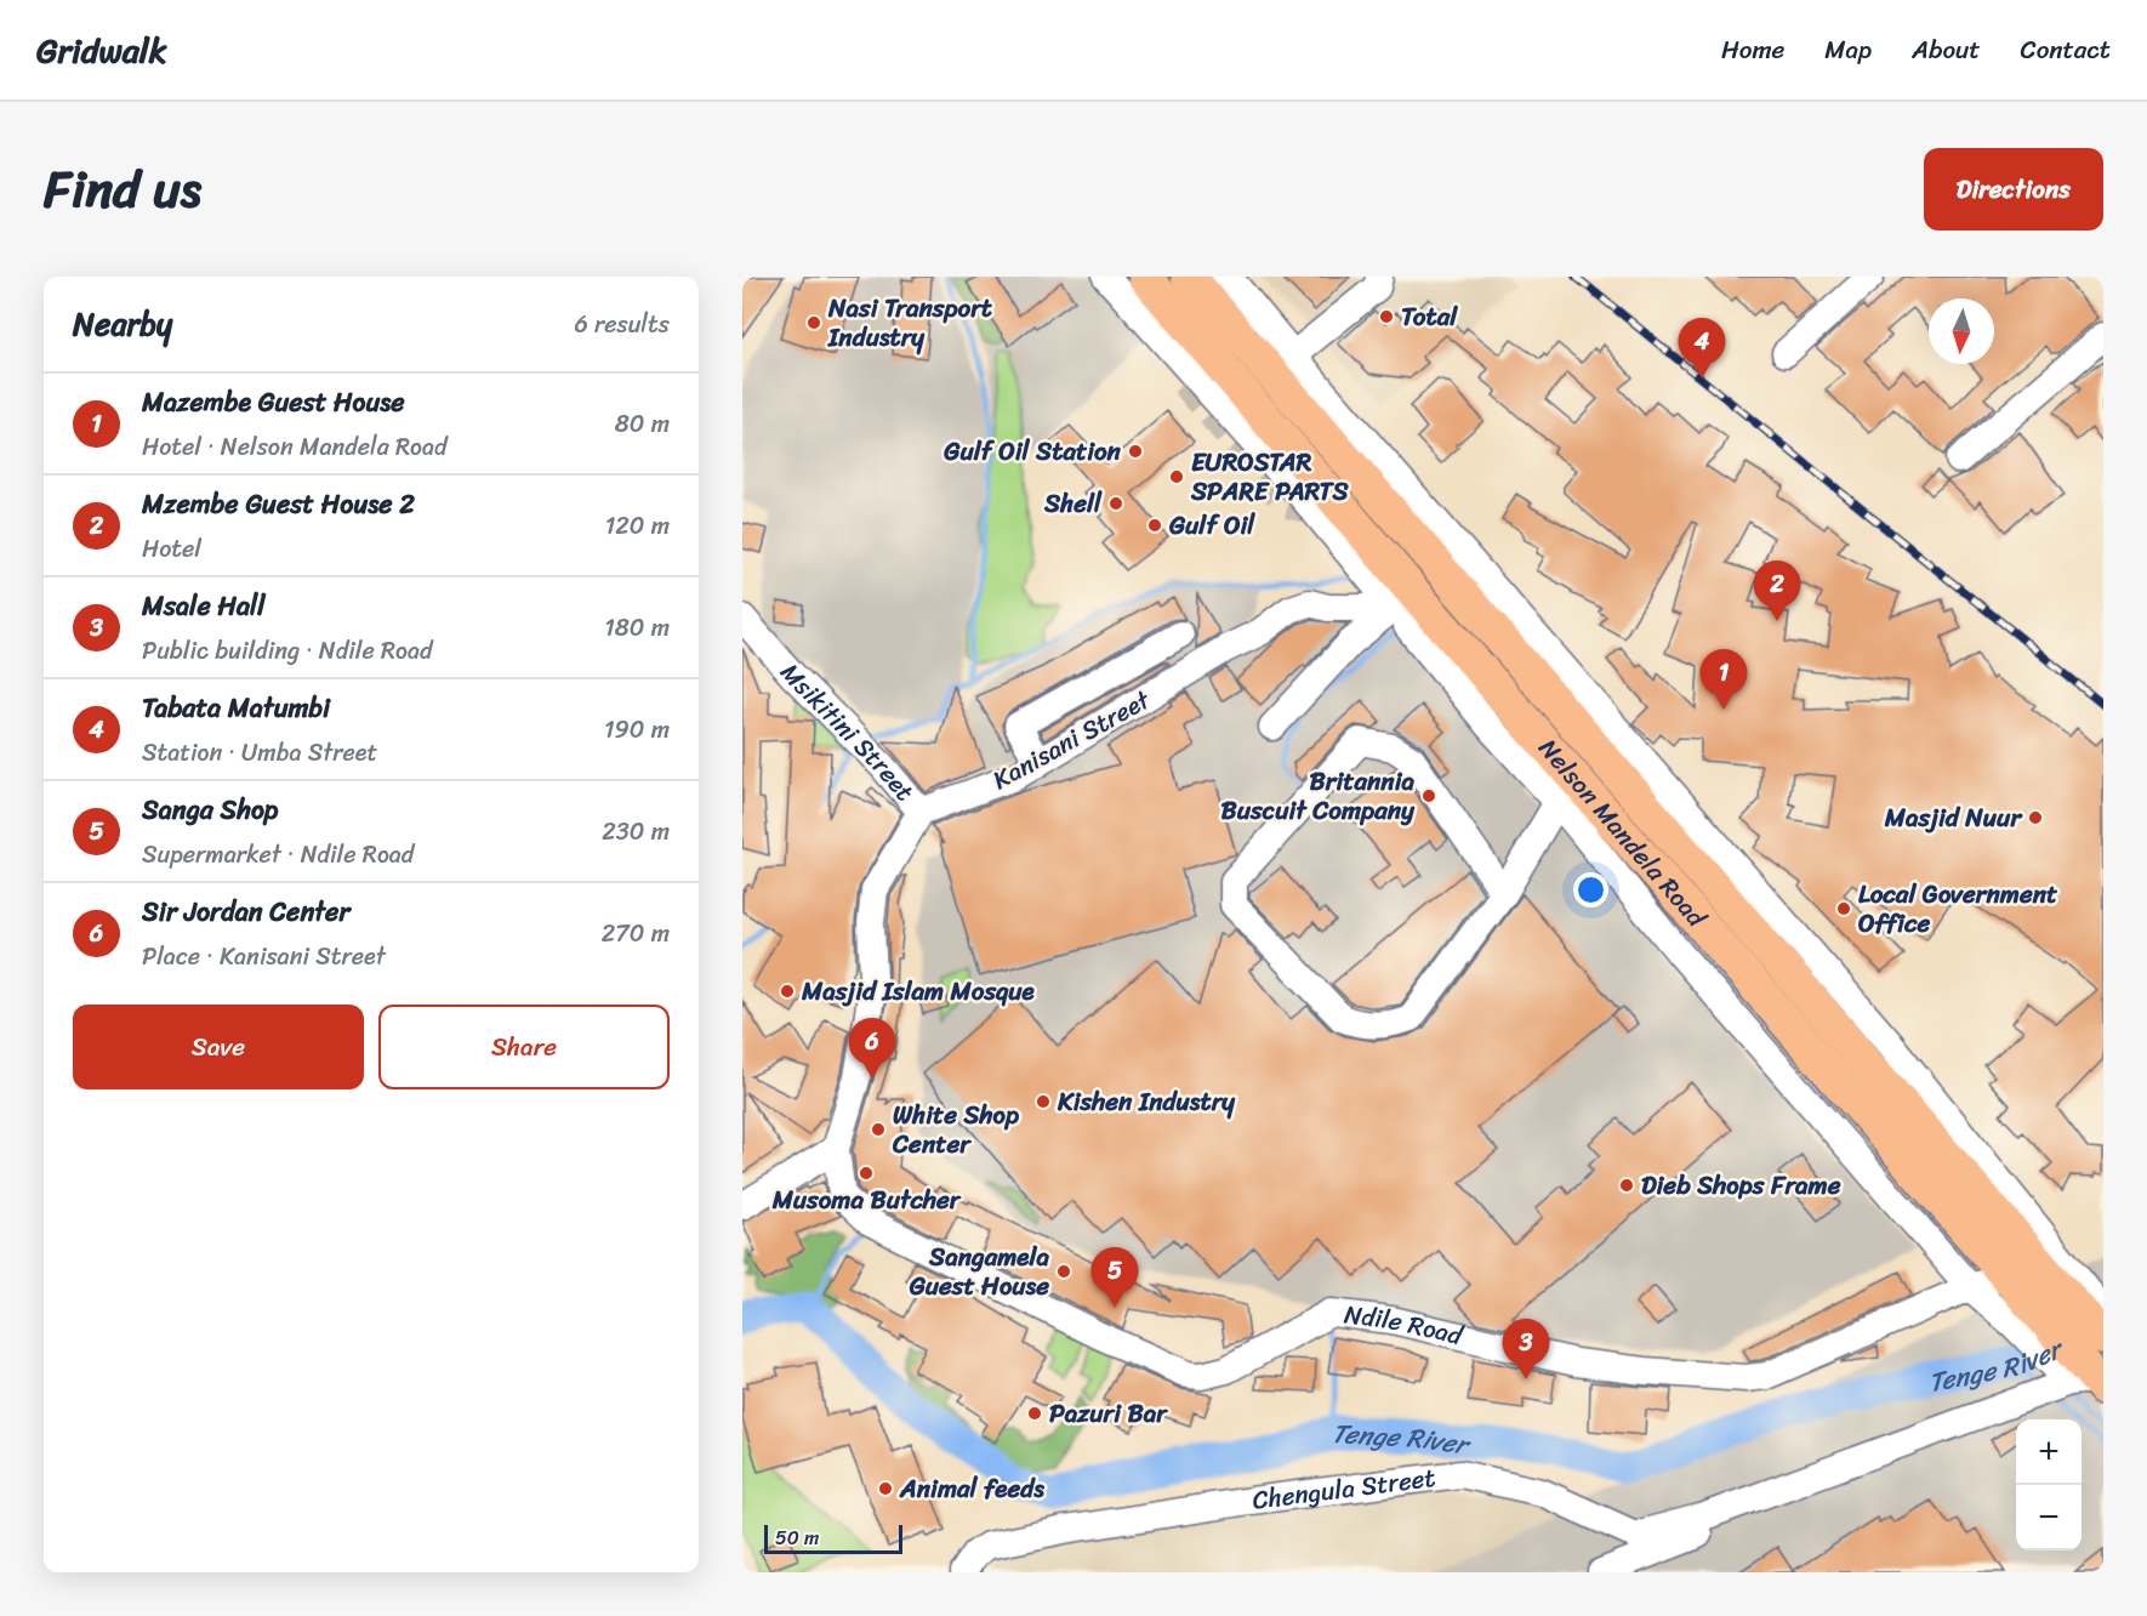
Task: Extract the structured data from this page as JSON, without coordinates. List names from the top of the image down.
{
  "streets": {
    "main road": ["Nelson Mandela Road"],
    "street": [
      "Msikitini Street",
      "Kanisani Street",
      "Ndile Road",
      "Chengula Street"
    ]
  },
  "crossings": [
    ["Msikitini Street", "Kanisani Street"],
    ["Kanisani Street", "Nelson Mandela Road"],
    ["Nelson Mandela Road", "Ndile Road"],
    ["Nelson Mandela Road", "Chengula Street"]
  ],
  "water": ["Tenge River"],
  "places": [
    "Total",
    "Nasi Transport Industry",
    "Gulf Oil Station",
    "EUROSTAR SPARE PARTS",
    "Shell",
    "Gulf Oil",
    "Britannia Buscuit Company",
    "Masjid Nuur",
    "Local Government Office",
    "Masjid Islam Mosque",
    "Kishen Industry",
    "White Shop Center",
    "Musoma Butcher",
    "Dieb Shops Frame",
    "Sangamela Guest House",
    "Pazuri Bar",
    "Animal feeds"
  ],
  "scale_bar": "50 m",
  "north": "bottom",
  "page": {
    "header": "Gridwalk",
    "nav": [
      "Home",
      "Map",
      "About",
      "Contact"
    ],
    "title": "Find us",
    "buttons": [
      "Directions",
      ["Save", "Share"]
    ],
    "heading": ["Nearby", "6 results"],
    "pins": [
      "4",
      "2",
      "1",
      "6",
      "5",
      "3"
    ],
    "list": [
      {
        "mark": "1",
        "name": "Mazembe Guest House",
        "note": "Hotel · Nelson Mandela Road",
        "value": "80 m"
      },
      {
        "mark": "2",
        "name": "Mzembe Guest House 2",
        "note": "Hotel",
        "value": "120 m"
      },
      {
        "mark": "3",
        "name": "Msale Hall",
        "note": "Public building · Ndile Road",
        "value": "180 m"
      },
      {
        "mark": "4",
        "name": "Tabata Matumbi",
        "note": "Station · Umba Street",
        "value": "190 m"
      },
      {
        "mark": "5",
        "name": "Sanga Shop",
        "note": "Supermarket · Ndile Road",
        "value": "230 m"
      },
      {
        "mark": "6",
        "name": "Sir Jordan Center",
        "note": "Place · Kanisani Street",
        "value": "270 m"
      }
    ],
    "map_buttons": ["+", "−"],
    "scale": "50 m"
  }
}
